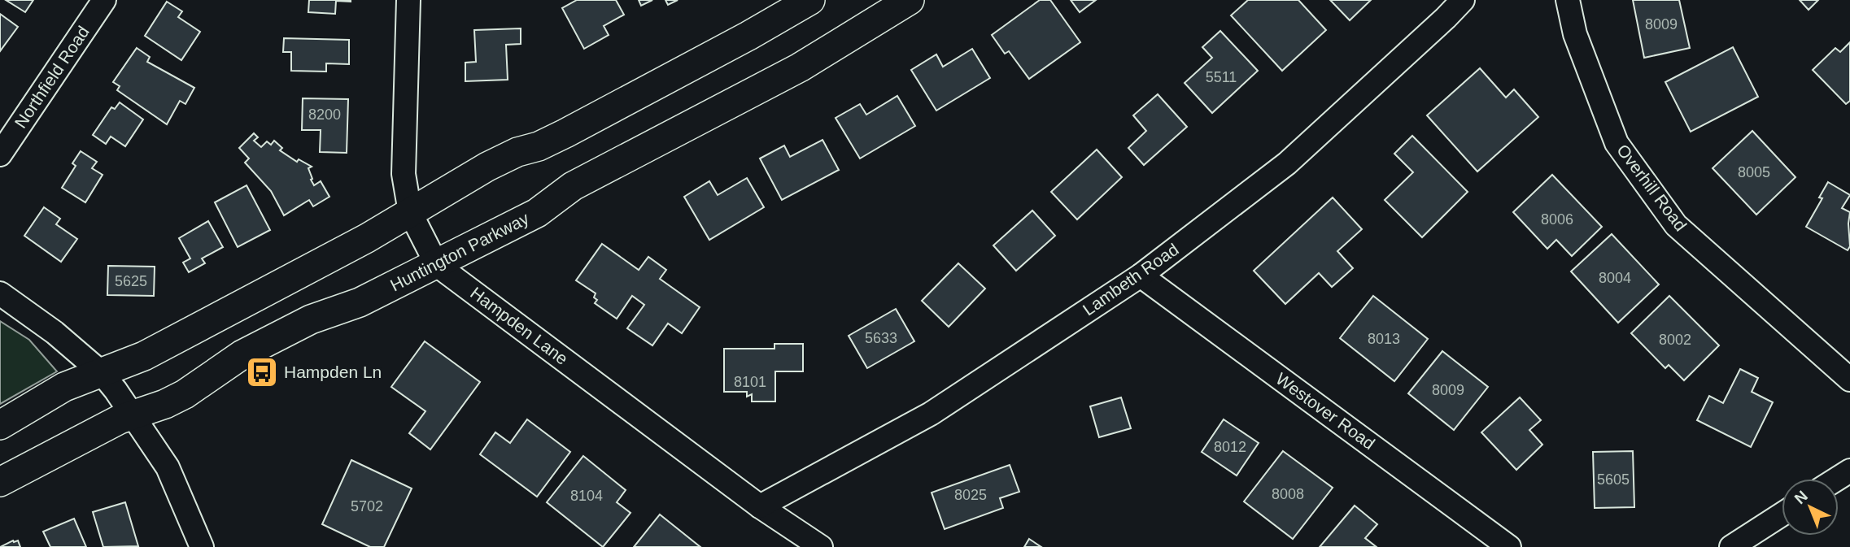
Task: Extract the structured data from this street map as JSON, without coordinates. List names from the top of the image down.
{
  "streets": {
    "street": [
      "Northfield Road",
      "Overhill Road",
      "Huntington Parkway",
      "Lambeth Road",
      "Hampden Lane",
      "Westover Road"
    ]
  },
  "crossings": [
    ["Huntington Parkway", "Hampden Lane"],
    ["Lambeth Road", "Hampden Lane"],
    ["Lambeth Road", "Westover Road"]
  ],
  "places": {
    "bus stop": ["Hampden Ln"]
  },
  "house_numbers": [
    "8009",
    "5511",
    "8200",
    "8005",
    "8006",
    "8004",
    "5625",
    "5633",
    "8013",
    "8002",
    "8101",
    "8009",
    "8012",
    "5605",
    "8008",
    "8025",
    "8104",
    "5702"
  ],
  "north": "top left"
}
